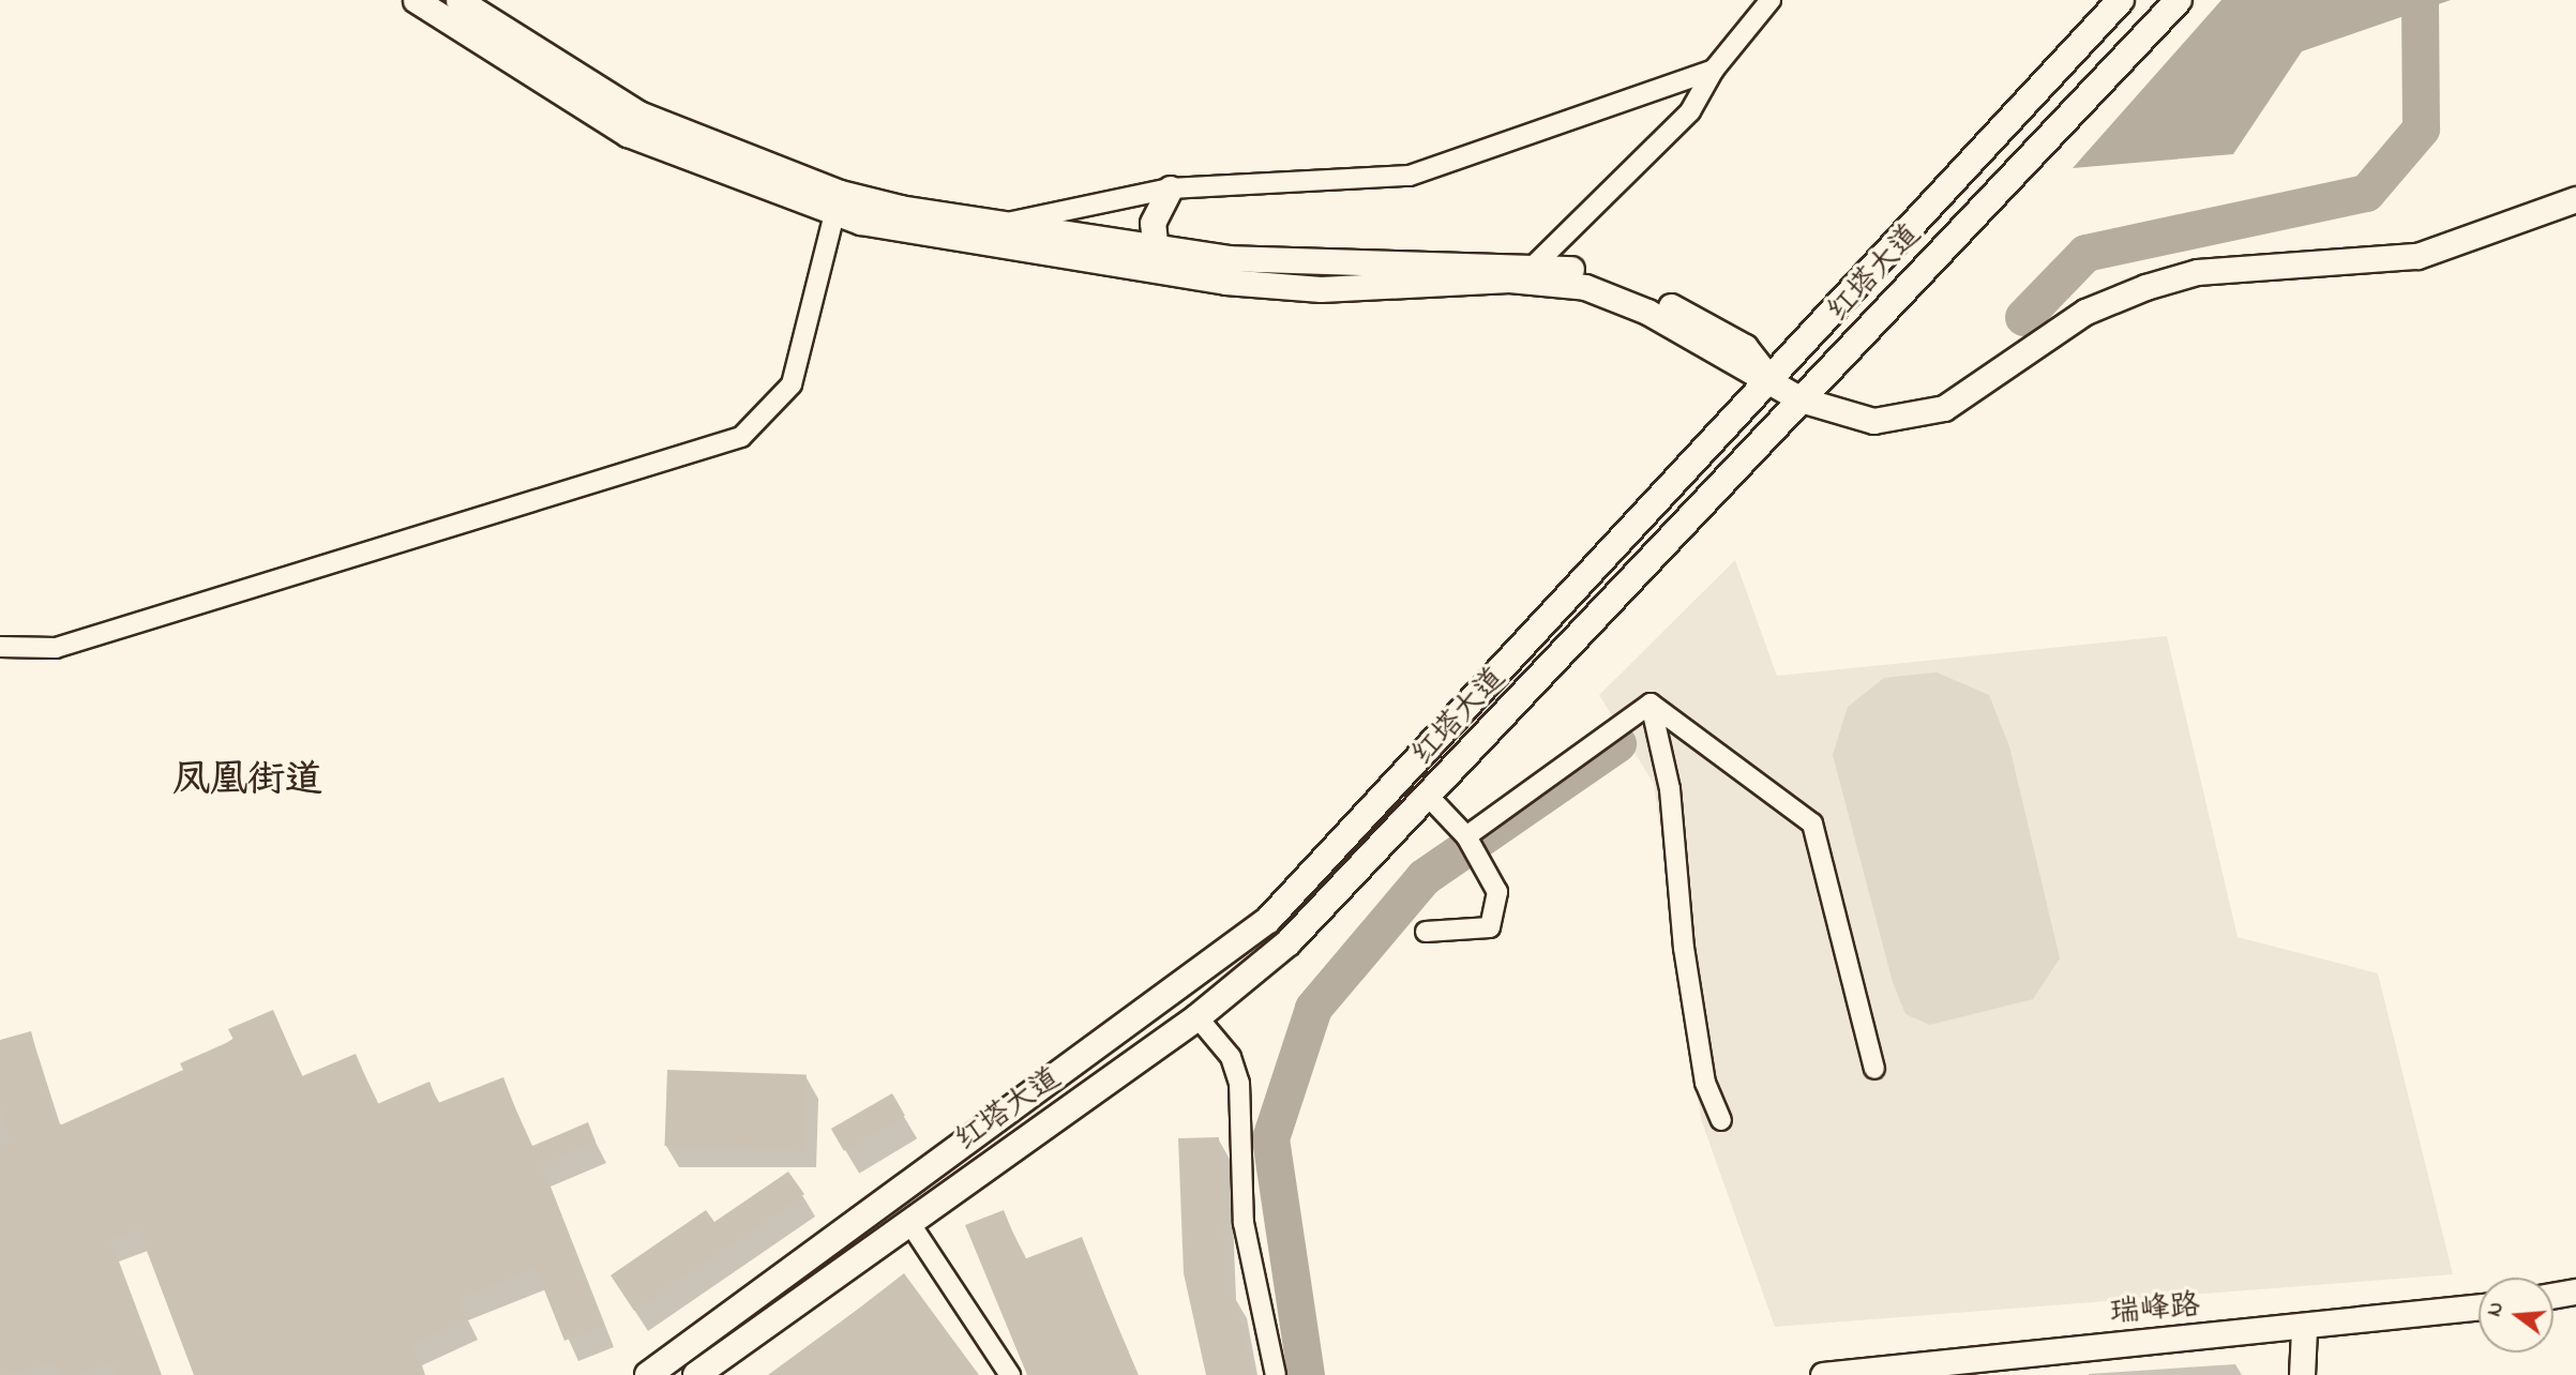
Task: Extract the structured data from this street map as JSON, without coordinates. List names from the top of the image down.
{
  "streets": {
    "main road": ["红塔大道"],
    "street": ["瑞峰路"]
  },
  "districts": ["凤凰街道"],
  "north": "left"
}
